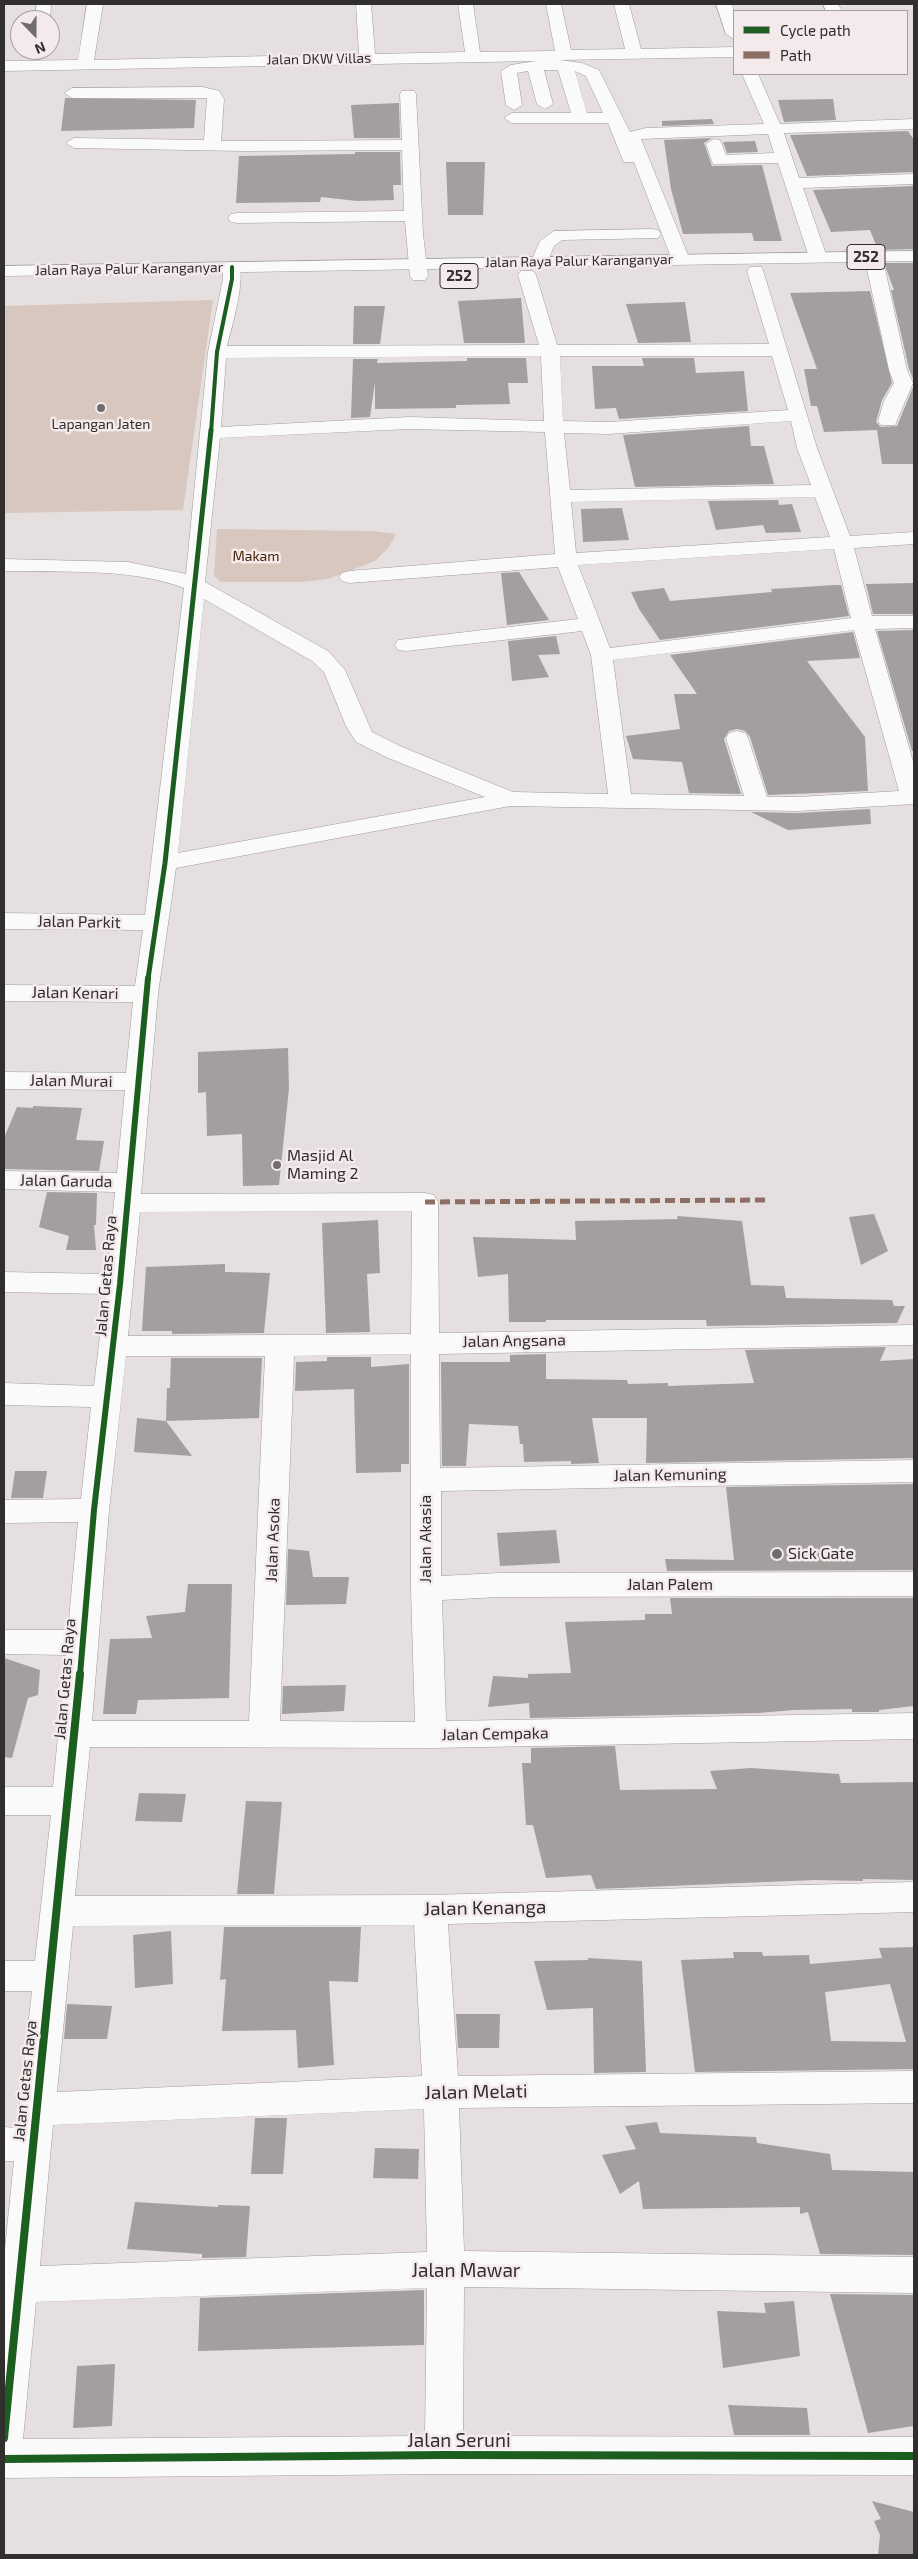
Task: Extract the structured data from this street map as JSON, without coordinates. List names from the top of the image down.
{
  "streets": {
    "street": [
      "Jalan DKW Villas",
      "252",
      "Jalan Raya Palur Karanganyar",
      "Jalan Parkit",
      "Jalan Kenari",
      "Jalan Murai",
      "Jalan Garuda",
      "Jalan Getas Raya",
      "Jalan Angsana",
      "Jalan Kemuning",
      "Jalan Akasia",
      "Jalan Asoka",
      "Jalan Palem",
      "Jalan Cempaka",
      "Jalan Kenanga",
      "Jalan Melati",
      "Jalan Mawar",
      "Jalan Seruni"
    ]
  },
  "crossings": [
    ["Jalan Raya Palur Karanganyar", "Jalan Getas Raya"],
    ["Jalan Parkit", "Jalan Getas Raya"],
    ["Jalan Kenari", "Jalan Getas Raya"],
    ["Jalan Murai", "Jalan Getas Raya"],
    ["Jalan Garuda", "Jalan Getas Raya"],
    ["Jalan Garuda", "Jalan Angsana"],
    ["Jalan Garuda", "Jalan Akasia"],
    ["Jalan Getas Raya", "Jalan Angsana"],
    ["Jalan Getas Raya", "Jalan Cempaka"],
    ["Jalan Getas Raya", "Jalan Kenanga"],
    ["Jalan Getas Raya", "Jalan Melati"],
    ["Jalan Getas Raya", "Jalan Mawar"],
    ["Jalan Angsana", "Jalan Akasia"],
    ["Jalan Angsana", "Jalan Asoka"],
    ["Jalan Kemuning", "Jalan Akasia"],
    ["Jalan Akasia", "Jalan Palem"],
    ["Jalan Akasia", "Jalan Cempaka"],
    ["Jalan Asoka", "Jalan Cempaka"]
  ],
  "parks": ["Makam"],
  "places": ["Lapangan Jaten", "Masjid Al Maming 2", "Sick Gate"],
  "legend": ["Cycle path", "Path"],
  "north": "bottom"
}
